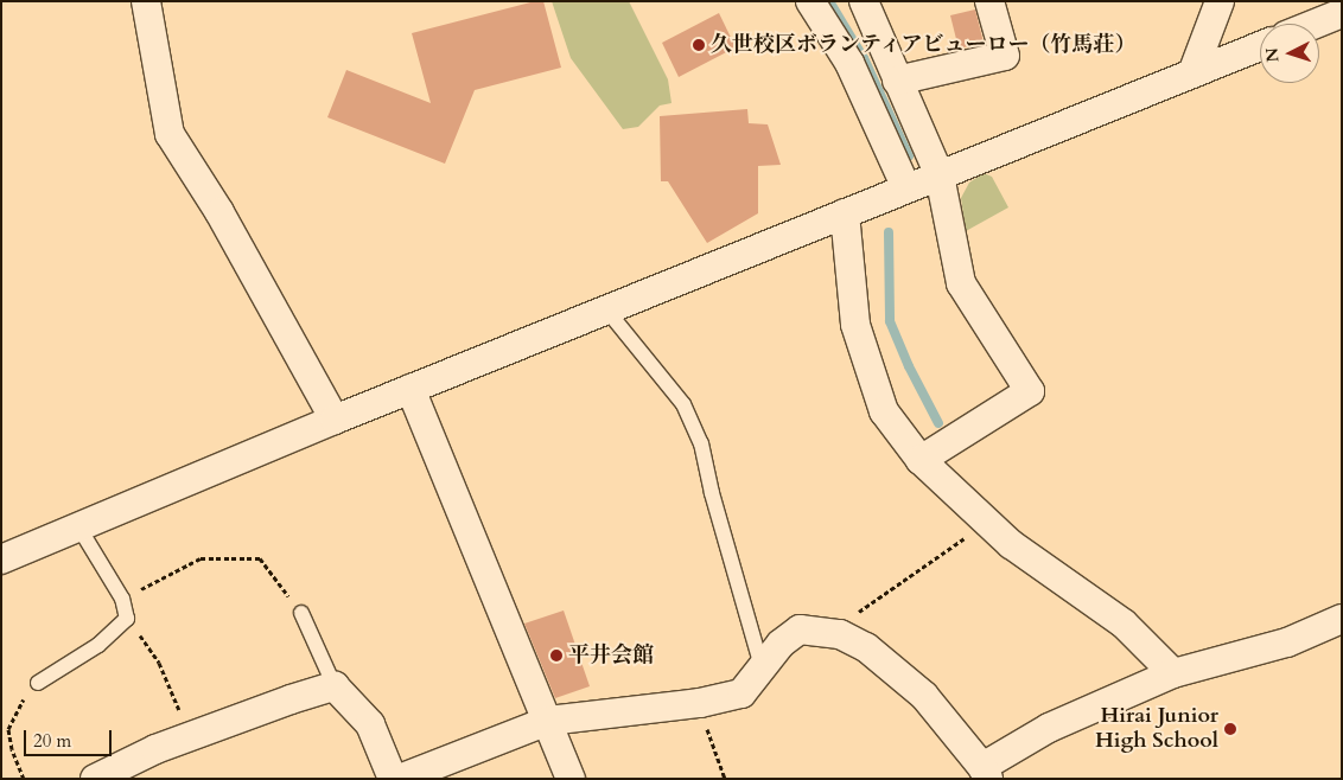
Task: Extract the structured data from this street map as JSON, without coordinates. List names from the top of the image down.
{
  "places": ["久世校区ボランティアビューロー（竹馬荘）", "平井会館", "Hirai Junior High School"],
  "scale_bar": "20 m",
  "north": "left"
}
